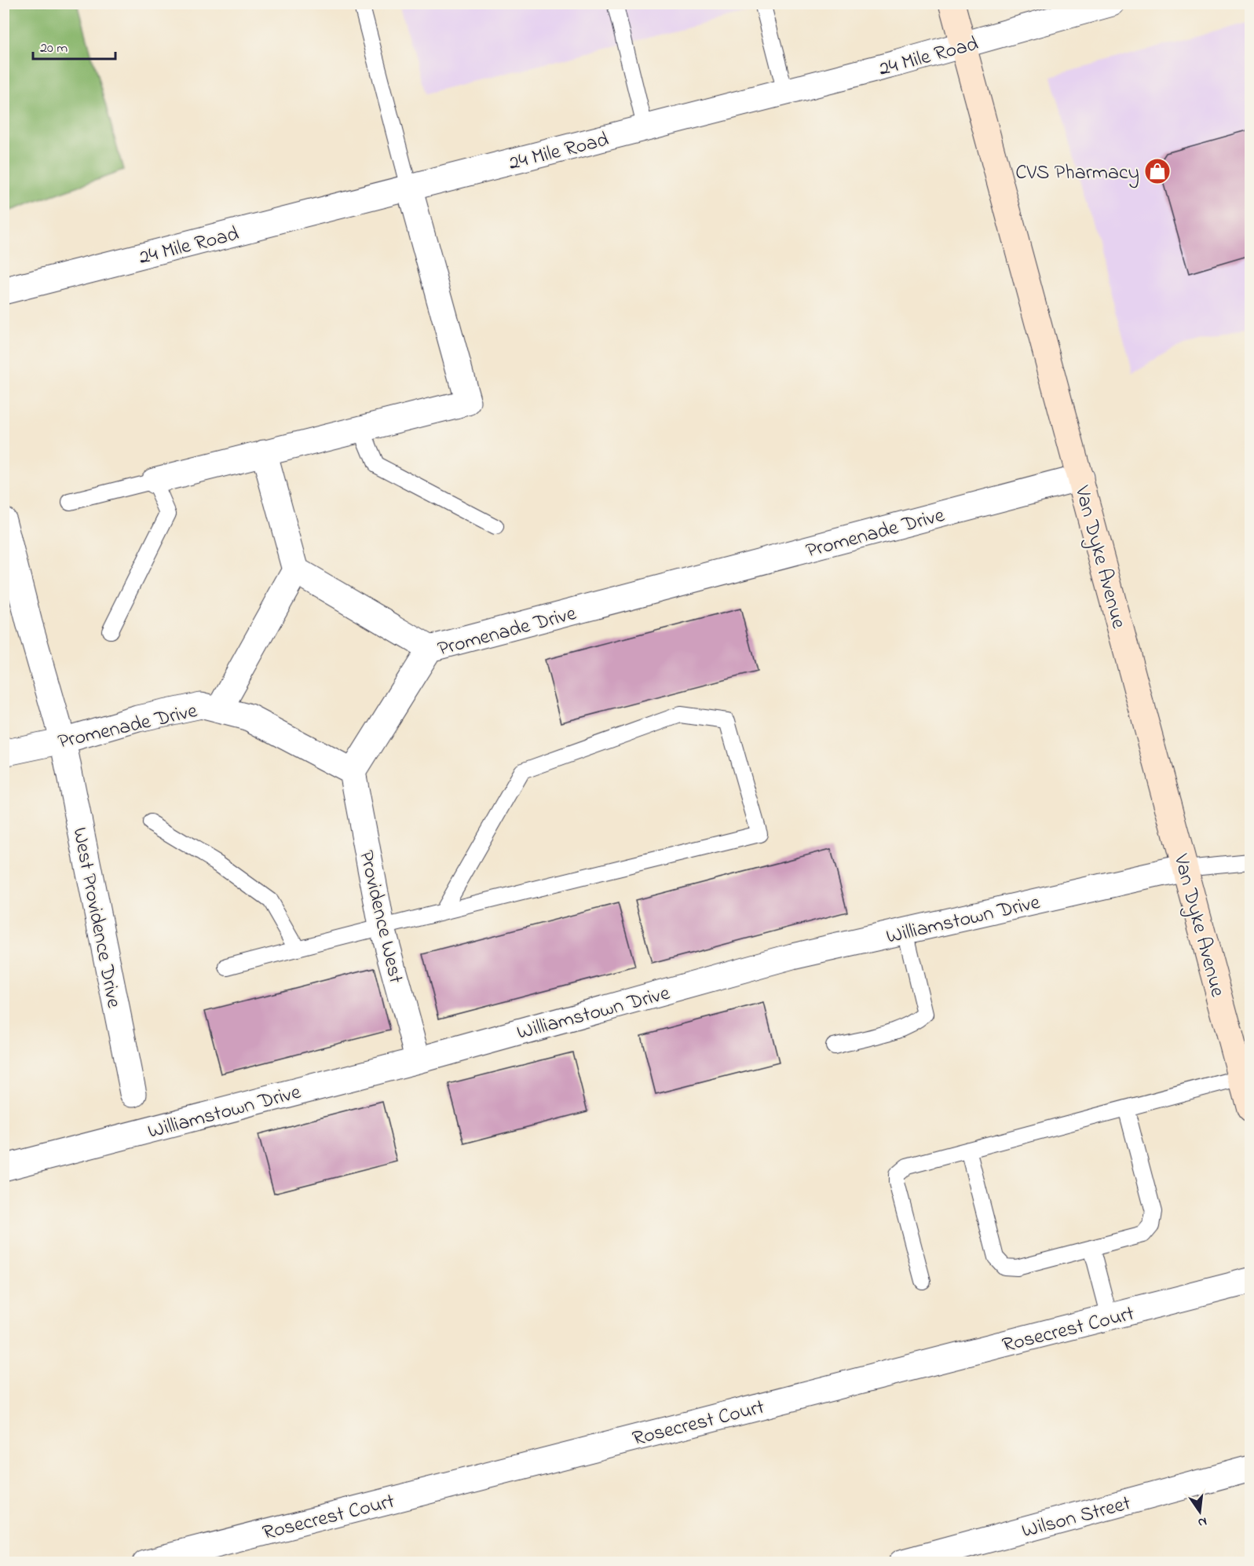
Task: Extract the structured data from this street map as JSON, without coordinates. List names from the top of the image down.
{
  "streets": {
    "main road": ["Van Dyke Avenue"],
    "street": [
      "24 Mile Road",
      "Promenade Drive",
      "Providence West",
      "West Providence Drive",
      "Williamstown Drive",
      "Rosecrest Court",
      "Wilson Street"
    ]
  },
  "crossings": [
    ["24 Mile Road", "Van Dyke Avenue"],
    ["Promenade Drive", "Van Dyke Avenue"],
    ["Promenade Drive", "Providence West"],
    ["Promenade Drive", "West Providence Drive"],
    ["Van Dyke Avenue", "Williamstown Drive"],
    ["Providence West", "Williamstown Drive"]
  ],
  "places": {
    "shop": ["CVS Pharmacy"]
  },
  "scale_bar": "20 m",
  "north": "bottom"
}
